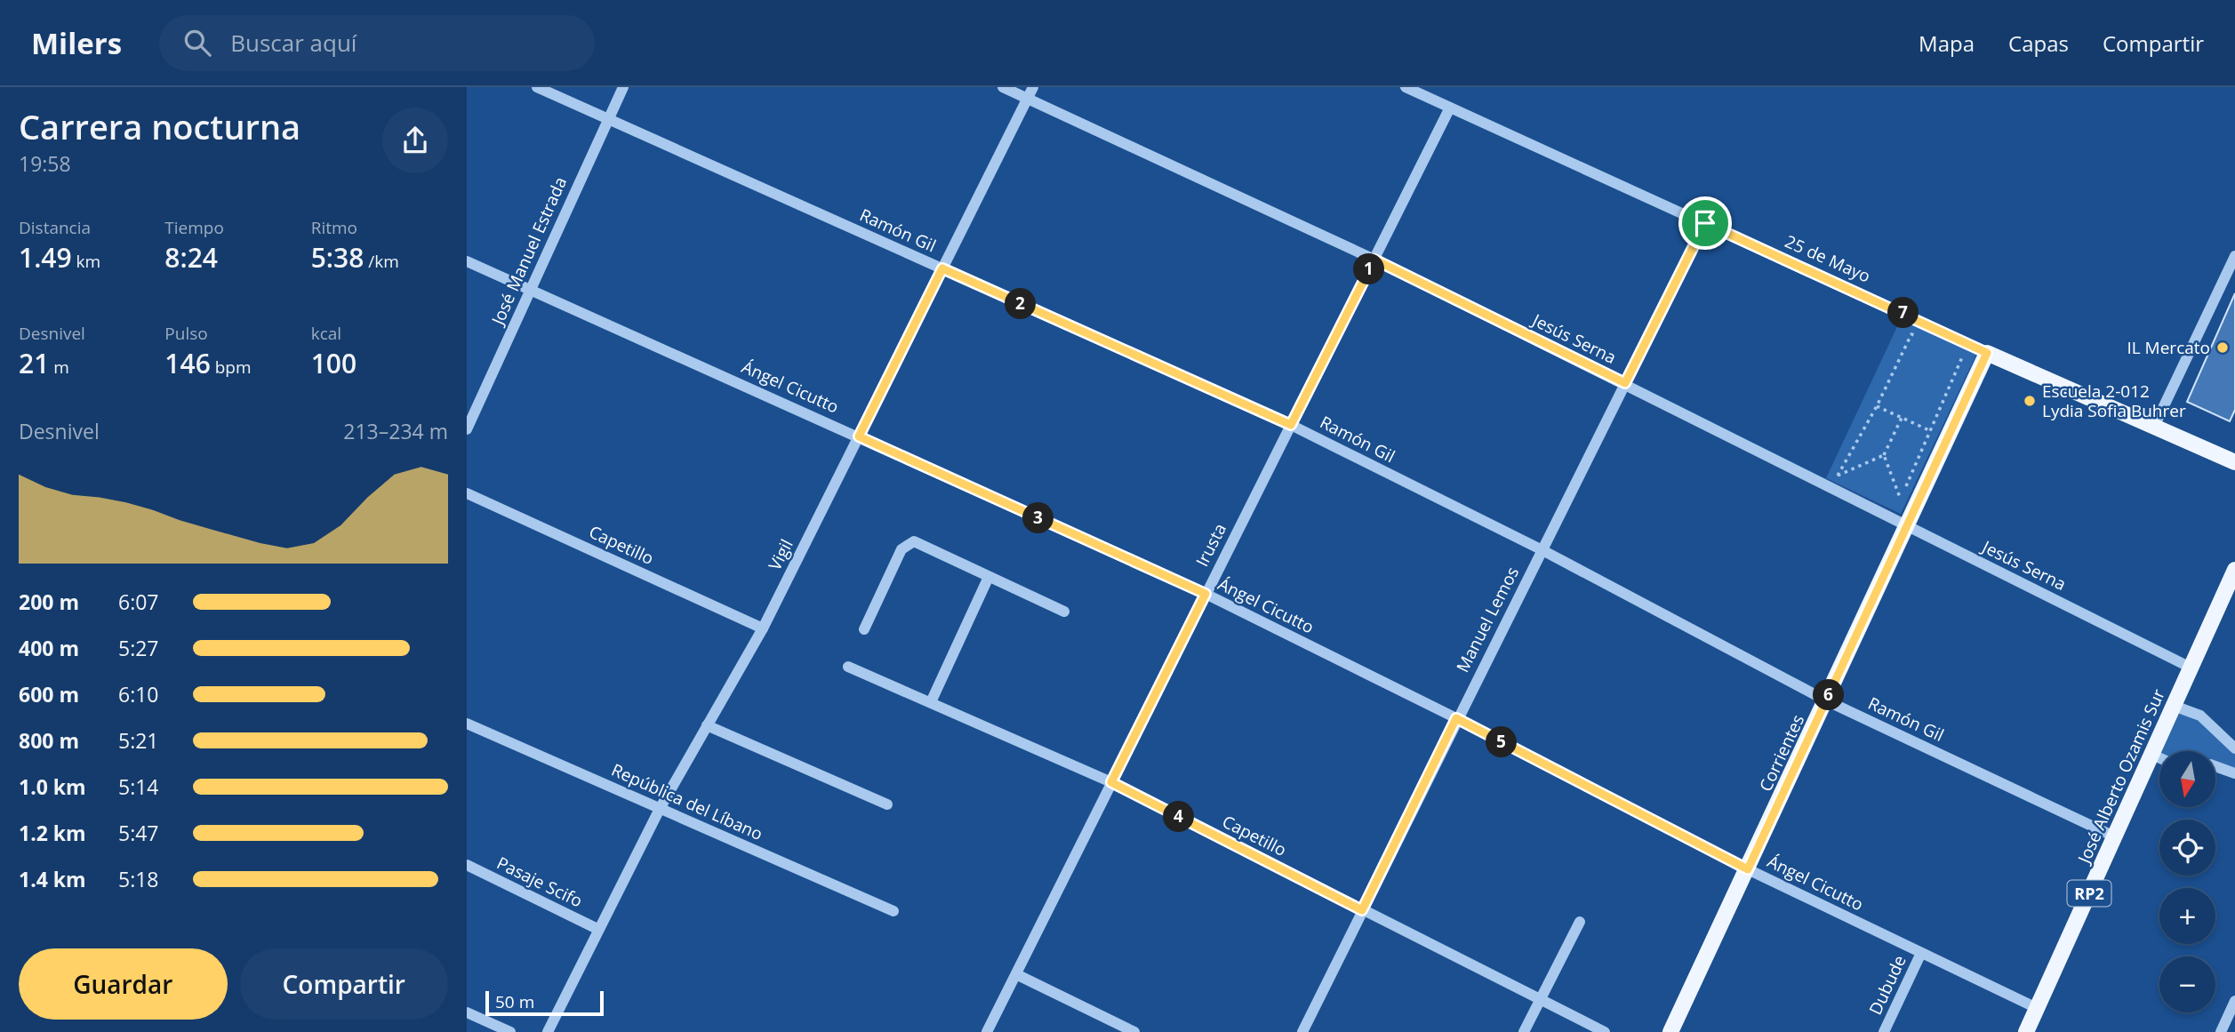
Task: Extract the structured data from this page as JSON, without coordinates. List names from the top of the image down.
{
  "streets": {
    "main road": [
      "25 de Mayo",
      "Corrientes",
      "José Alberto Ozamis Sur",
      "RP2"
    ],
    "street": [
      "Ramón Gil",
      "José Manuel Estrada",
      "Jesús Serna",
      "Ángel Cicutto",
      "Capetillo",
      "Irusta",
      "Vigil",
      "Manuel Lemos",
      "República del Líbano",
      "Pasaje Scifo",
      "Dubude"
    ]
  },
  "crossings": [
    ["Ramón Gil", "José Manuel Estrada"],
    ["Ramón Gil", "Irusta"],
    ["Ramón Gil", "Vigil"],
    ["Ramón Gil", "Manuel Lemos"],
    ["Ramón Gil", "Corrientes"],
    ["Ramón Gil", "José Alberto Ozamis Sur"],
    ["José Manuel Estrada", "Ángel Cicutto"],
    ["25 de Mayo", "Irusta"],
    ["25 de Mayo", "Manuel Lemos"],
    ["25 de Mayo", "Corrientes"],
    ["Jesús Serna", "Irusta"],
    ["Jesús Serna", "Vigil"],
    ["Jesús Serna", "Manuel Lemos"],
    ["Jesús Serna", "Corrientes"],
    ["Jesús Serna", "José Alberto Ozamis Sur"],
    ["Ángel Cicutto", "Irusta"],
    ["Ángel Cicutto", "Vigil"],
    ["Ángel Cicutto", "Manuel Lemos"],
    ["Ángel Cicutto", "Corrientes"],
    ["Ángel Cicutto", "José Alberto Ozamis Sur"],
    ["Ángel Cicutto", "Dubude"],
    ["Capetillo", "Irusta"],
    ["Capetillo", "Vigil"],
    ["Capetillo", "Manuel Lemos"],
    ["Vigil", "República del Líbano"],
    ["Vigil", "Pasaje Scifo"]
  ],
  "places": ["IL Mercato", "Escuela 2-012 Lydia Sofia Buhrer"],
  "scale_bar": "50 m",
  "north": "bottom",
  "page": {
    "header": "Milers",
    "search": "Buscar aquí",
    "nav": ["Mapa", "Capas", "Compartir"],
    "heading": ["Carrera nocturna", "19:58"],
    "stats": [
      ["Distancia", "1.49 km"],
      ["Tiempo", "8:24"],
      ["Ritmo", "5:38 /km"],
      ["Desnivel", "21 m"],
      ["Pulso", "146 bpm"],
      ["kcal", "100"]
    ],
    "pins": [
      "1",
      "2",
      "7",
      "3",
      "6",
      "5",
      "4"
    ],
    "chart": ["Desnivel", "213–234 m"],
    "list": [
      {
        "name": "200 m",
        "note": "6:07"
      },
      {
        "name": "400 m",
        "note": "5:27"
      },
      {
        "name": "600 m",
        "note": "6:10"
      },
      {
        "name": "800 m",
        "note": "5:21"
      },
      {
        "name": "1.0 km",
        "note": "5:14"
      },
      {
        "name": "1.2 km",
        "note": "5:47"
      },
      {
        "name": "1.4 km",
        "note": "5:18"
      }
    ],
    "map_buttons": ["+", "−"],
    "buttons": ["Guardar", "Compartir"],
    "scale": "50 m"
  }
}
